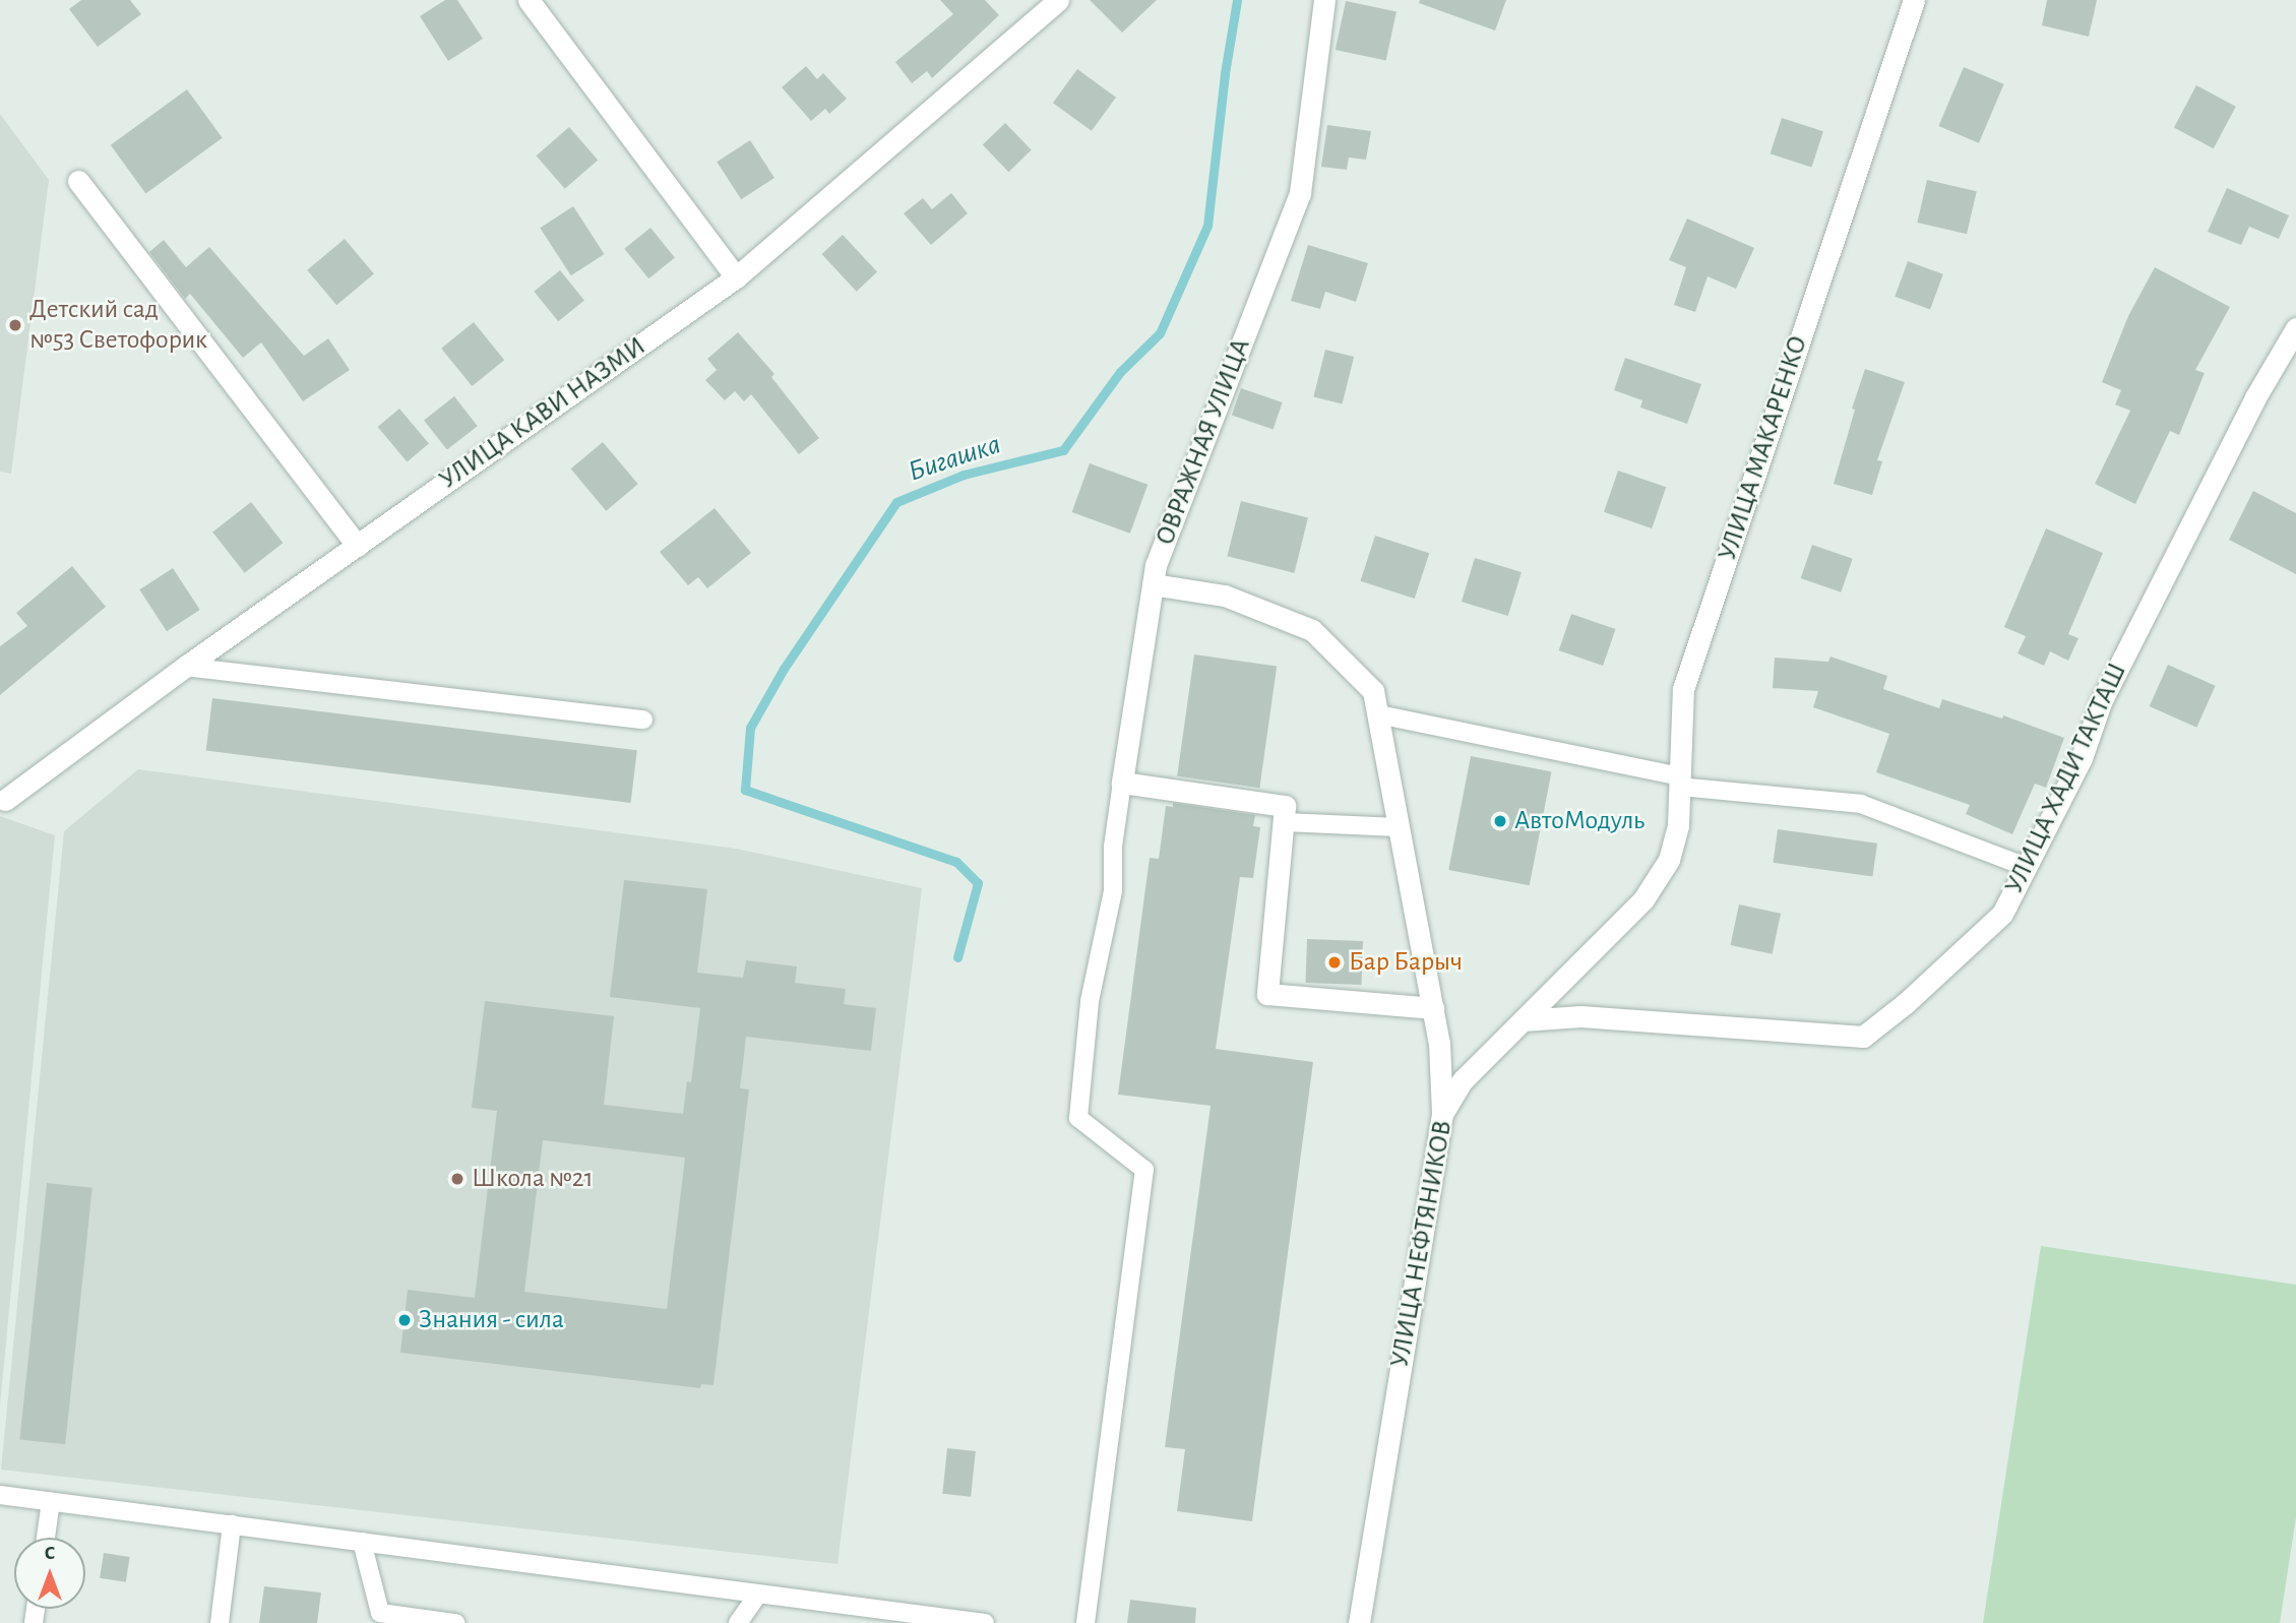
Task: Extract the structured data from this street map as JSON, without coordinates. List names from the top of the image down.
{
  "streets": {
    "street": [
      "УЛИЦА КАВИ НАЗМИ",
      "ОВРАЖНАЯ УЛИЦА",
      "УЛИЦА МАКАРЕНКО",
      "УЛИЦА ХАДИ ТАКТАШ",
      "УЛИЦА НЕФТЯНИКОВ"
    ]
  },
  "crossings": [
    ["УЛИЦА МАКАРЕНКО", "УЛИЦА НЕФТЯНИКОВ"],
    ["УЛИЦА ХАДИ ТАКТАШ", "УЛИЦА НЕФТЯНИКОВ"]
  ],
  "water": ["Бигашка"],
  "places": [
    "Детский сад №53 Светофорик",
    "АвтоМодуль",
    "Бар Барыч",
    "Школа №21",
    "Знания - сила"
  ],
  "north": "top"
}
